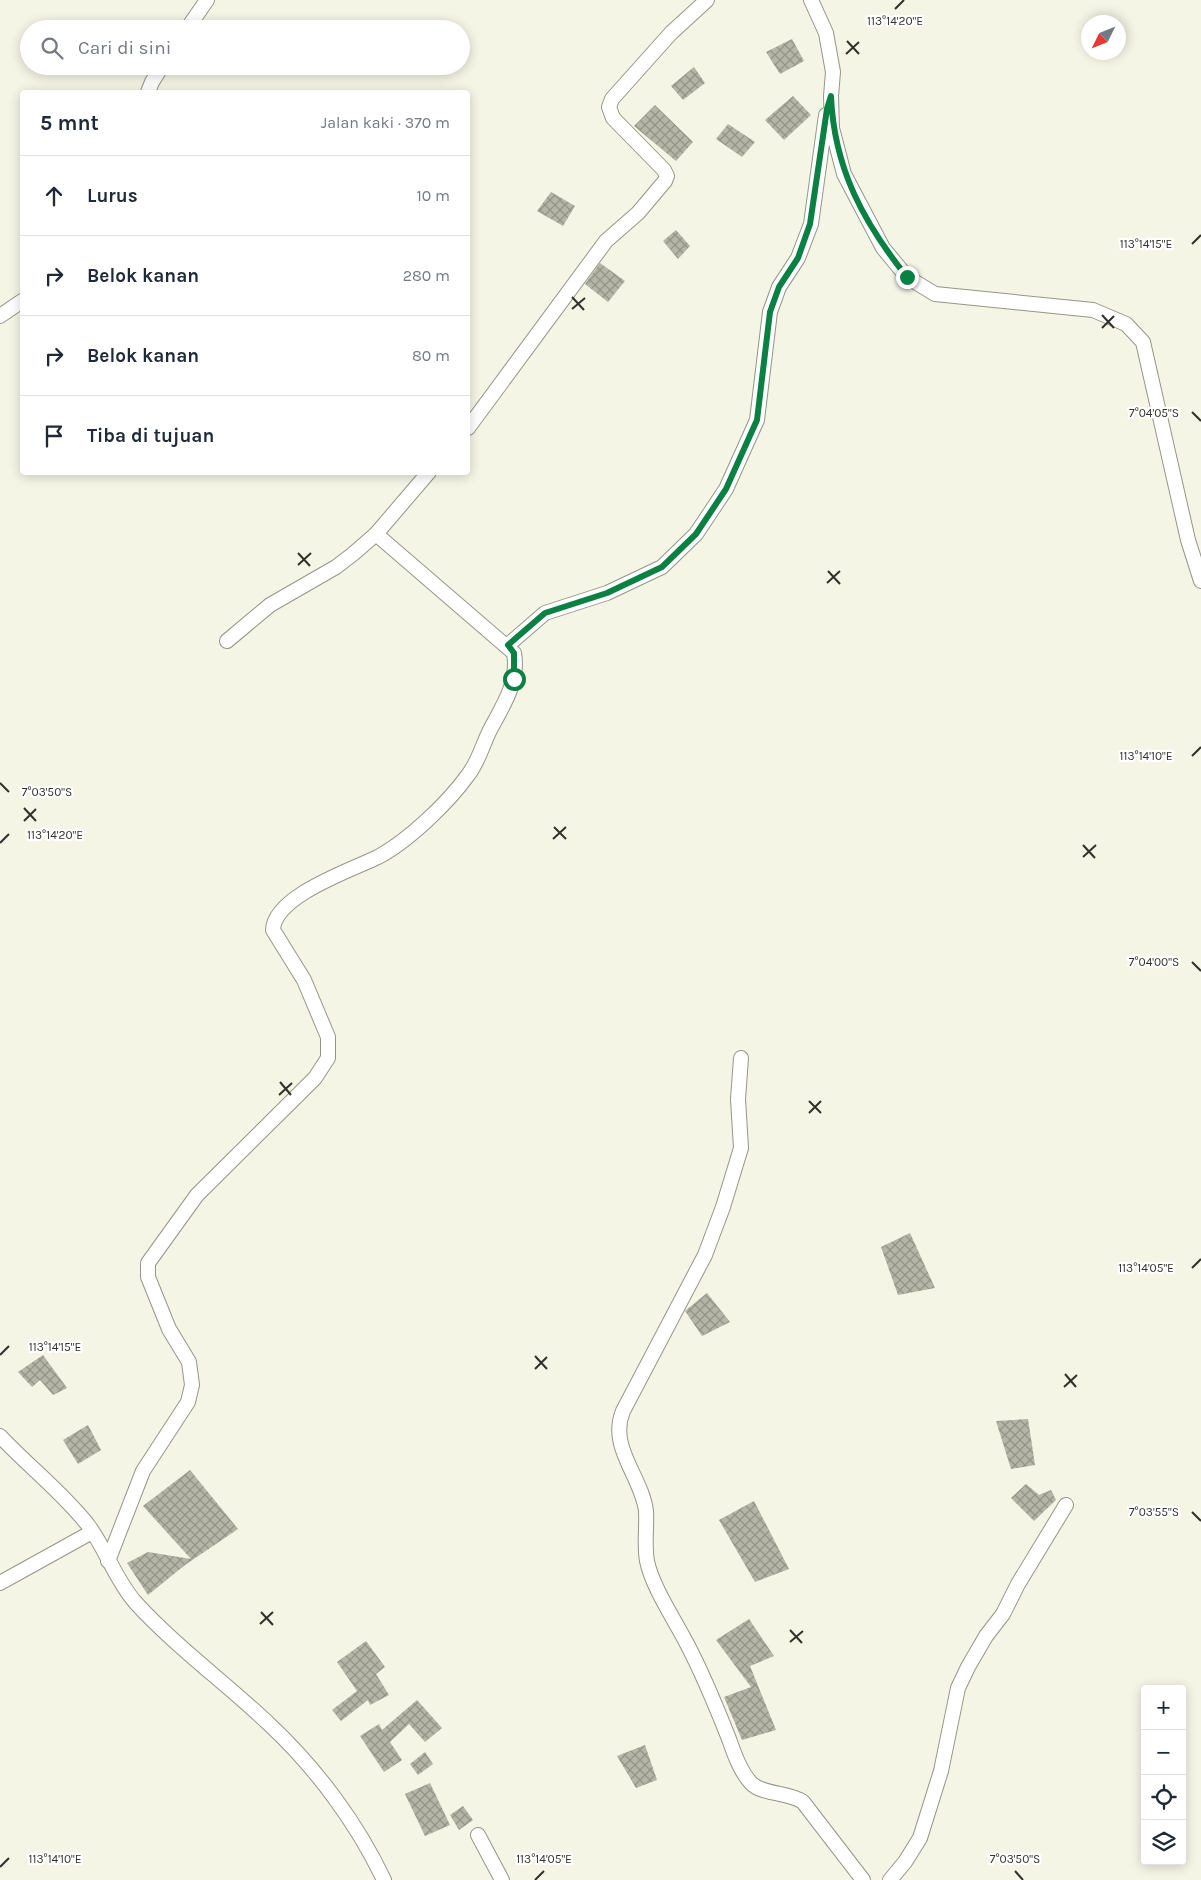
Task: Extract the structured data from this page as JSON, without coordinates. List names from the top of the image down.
{
  "north": "bottom left",
  "page": {
    "search": "Cari di sini",
    "heading": ["5 mnt", "Jalan kaki · 370 m"],
    "list": [
      ["Lurus", "10 m"],
      ["Belok kanan", "280 m"],
      ["Belok kanan", "80 m"],
      "Tiba di tujuan"
    ],
    "map_buttons": ["+", "−"]
  },
  "coordinates": [
    "113°14'20\"E",
    "113°14'15\"E",
    "7°04'05\"S",
    "113°14'10\"E",
    "7°03'50\"S",
    "7°04'00\"S",
    "113°14'05\"E",
    "7°03'55\"S"
  ]
}
